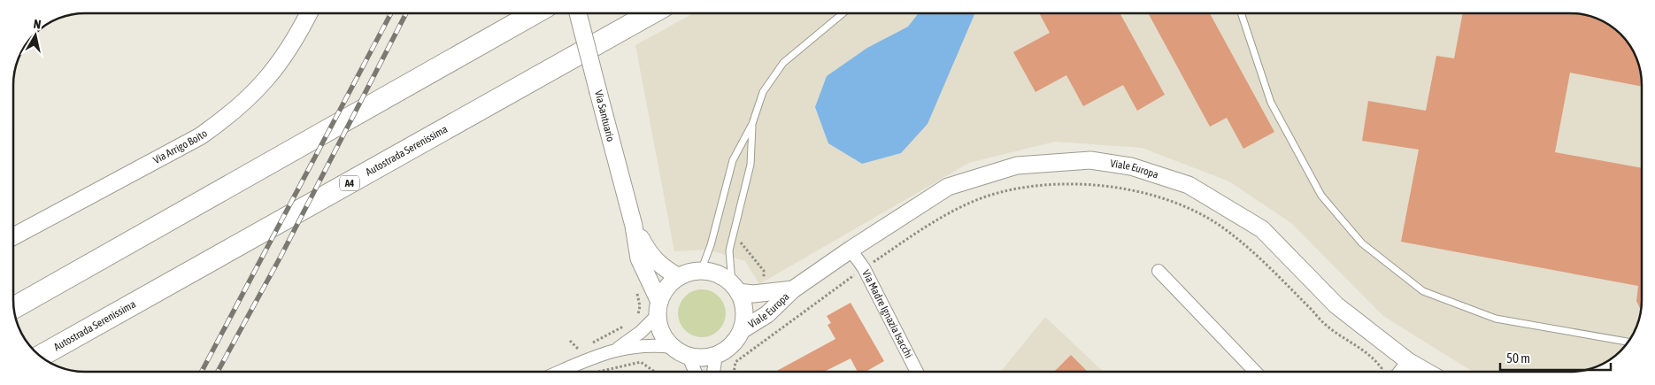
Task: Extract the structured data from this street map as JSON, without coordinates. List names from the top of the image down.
{
  "streets": {
    "highway": ["Autostrada Serenissima", "A4"],
    "street": [
      "Via Santuario",
      "Via Arrigo Boito",
      "Viale Europa",
      "Via Madre Ignazia Isacchi"
    ]
  },
  "crossings": [
    ["Via Santuario", "Viale Europa"],
    ["Viale Europa", "Via Madre Ignazia Isacchi"]
  ],
  "scale_bar": "50 m",
  "north": "top"
}
